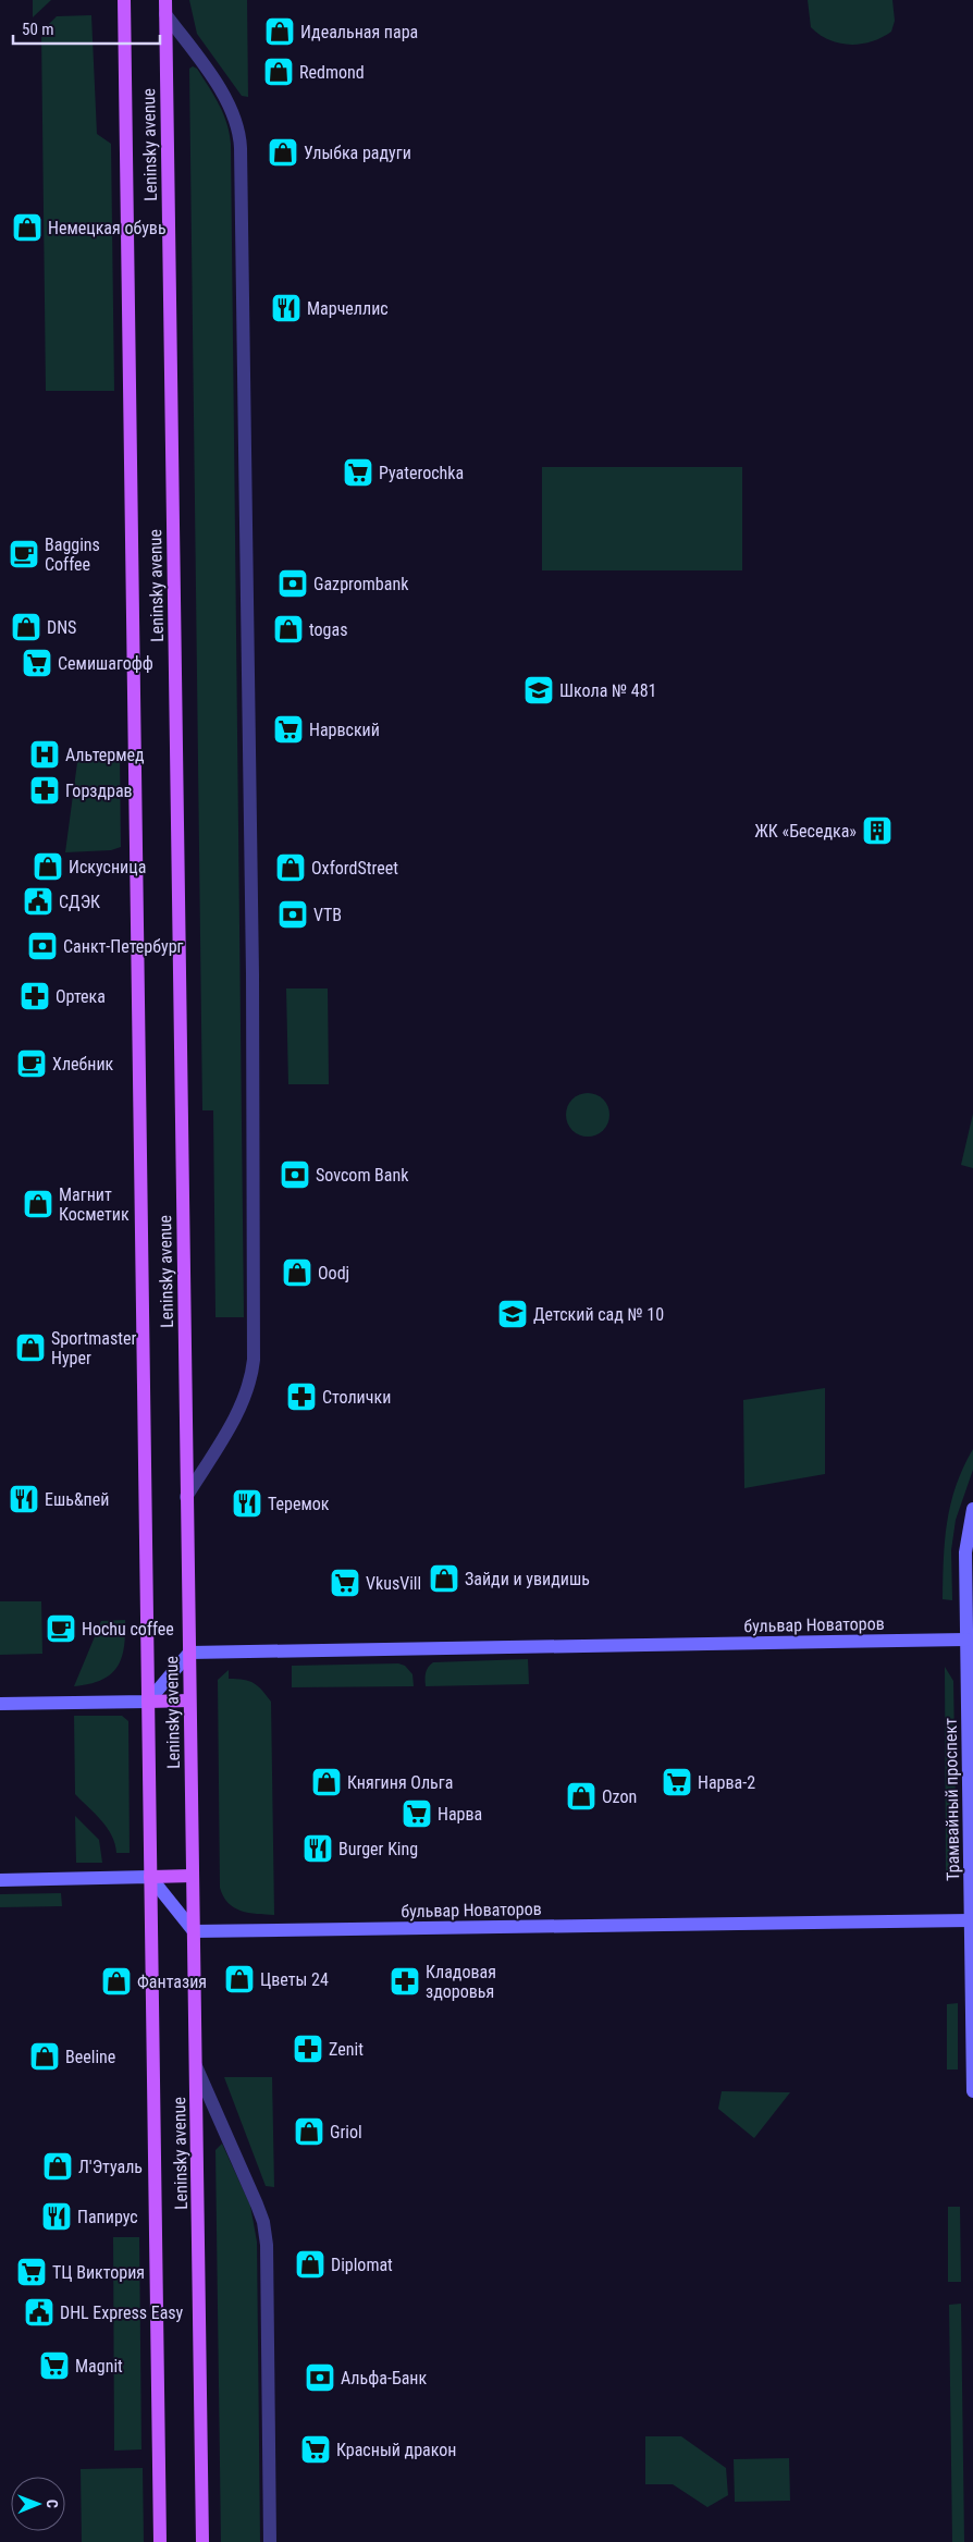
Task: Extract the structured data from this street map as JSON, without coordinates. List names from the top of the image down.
{
  "streets": {
    "main road": ["Leninsky avenue"],
    "street": ["бульвар Новаторов", "Трамвайный проспект"]
  },
  "crossings": [
    ["Leninsky avenue", "бульвар Новаторов"],
    ["бульвар Новаторов", "Трамвайный проспект"]
  ],
  "places": {
    "shop": [
      "Идеальная пара",
      "Redmond",
      "Улыбка радуги",
      "Немецкая обувь",
      "DNS",
      "togas",
      "Искусница",
      "OxfordStreet",
      "Магнит Косметик",
      "Oodj",
      "Sportmaster Hyper",
      "Зайди и увидишь",
      "Княгиня Ольга",
      "Ozon",
      "Цветы 24",
      "Фантазия",
      "Beeline",
      "Griol",
      "Л'Этуаль",
      "Diplomat"
    ],
    "restaurant": [
      "Марчеллис",
      "Ешь&пей",
      "Теремок",
      "Burger King",
      "Папирус"
    ],
    "supermarket": [
      "Pyaterochka",
      "Семишагофф",
      "Нарвский",
      "VkusVill",
      "Нарва-2",
      "Нарва",
      "ТЦ Виктория",
      "Magnit",
      "Красный дракон"
    ],
    "cafe": ["Baggins Coffee", "Хлебник", "Hochu coffee"],
    "bank": [
      "Gazprombank",
      "VTB",
      "Санкт-Петербург",
      "Sovcom Bank",
      "Альфа-Банк"
    ],
    "school or university": ["Школа № 481", "Детский сад № 10"],
    "hospital": ["Альтермед"],
    "pharmacy": [
      "Горздрав",
      "Ортека",
      "Столички",
      "Кладовая здоровья",
      "Zenit"
    ],
    "building": ["ЖК «Беседка»"],
    "public building": ["СДЭК", "DHL Express Easy"]
  },
  "scale_bar": "50 m",
  "north": "right"
}
